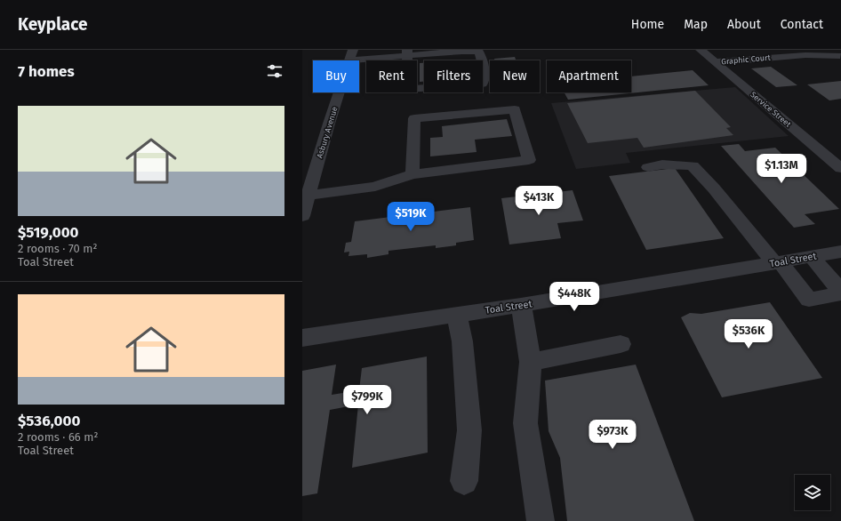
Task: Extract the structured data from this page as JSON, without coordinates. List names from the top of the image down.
{
  "streets": {
    "street": [
      "Graphic Court",
      "Service Street",
      "Asbury Avenue",
      "Toal Street"
    ]
  },
  "crossings": [
    ["Graphic Court", "Service Street"]
  ],
  "page": {
    "header": "Keyplace",
    "nav": [
      "Home",
      "Map",
      "About",
      "Contact"
    ],
    "heading": "7 homes",
    "chip": [
      "Buy",
      "Rent",
      "Filters",
      "New",
      "Apartment"
    ],
    "list": [
      {
        "name": "$519,000",
        "note": "2 rooms · 70 m² · Toal Street"
      },
      {
        "name": "$536,000",
        "note": "2 rooms · 66 m² · Toal Street"
      }
    ],
    "price": [
      "$1.13M",
      "$413K",
      "$519K",
      "$448K",
      "$536K",
      "$799K",
      "$973K"
    ]
  }
}
